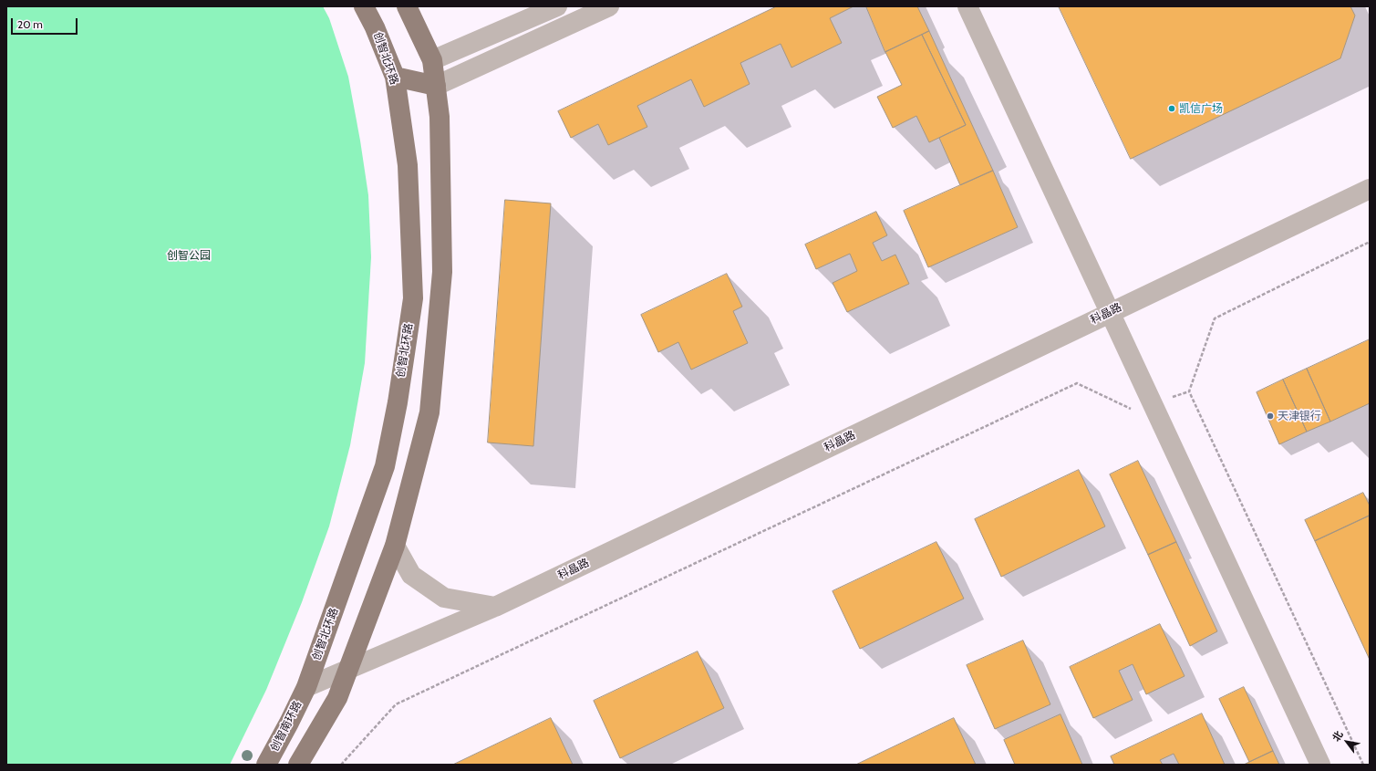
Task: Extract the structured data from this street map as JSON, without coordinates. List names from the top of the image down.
{
  "streets": {
    "main road": ["创智北环路", "创智南环路"],
    "street": ["科晶路"]
  },
  "crossings": [
    ["创智北环路", "科晶路"],
    ["创智北环路", "创智南环路"],
    ["科晶路", "创智南环路"]
  ],
  "parks": ["创智公园"],
  "places": ["凯信广场", "天津银行"],
  "scale_bar": "20 m",
  "north": "top left"
}
